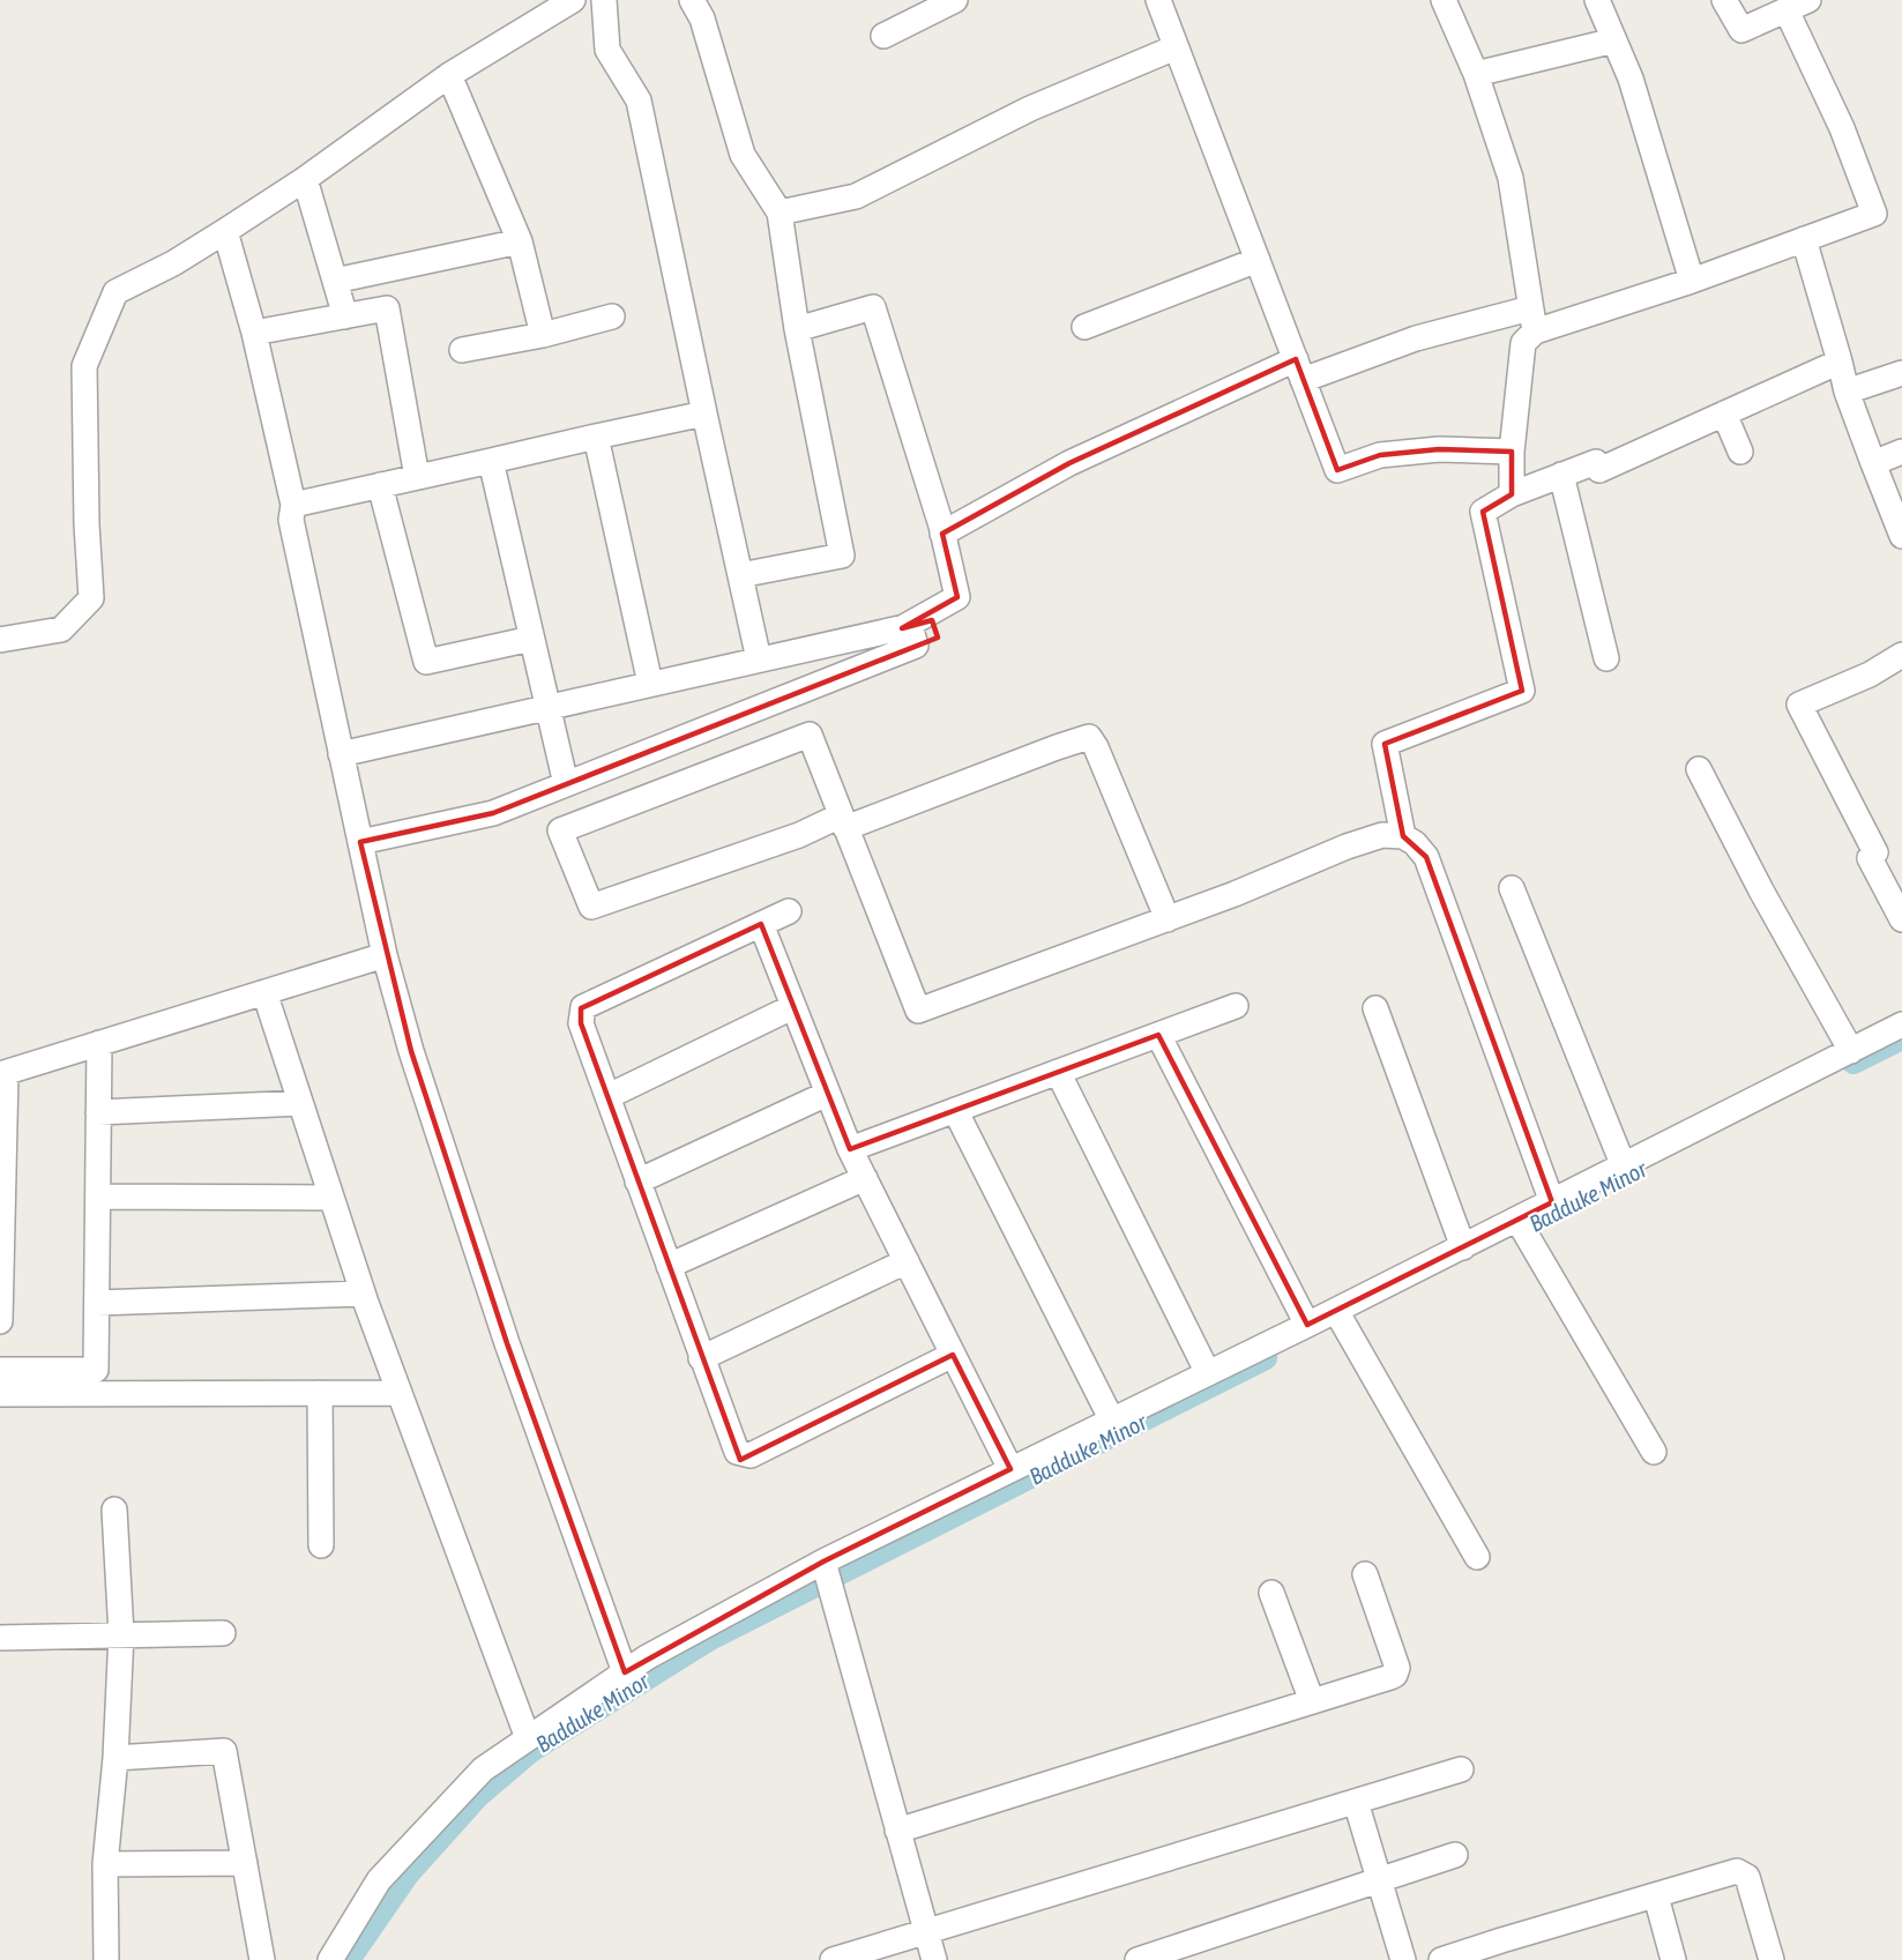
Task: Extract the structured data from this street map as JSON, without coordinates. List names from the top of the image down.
{
  "water": ["Badduke Minor"]
}
